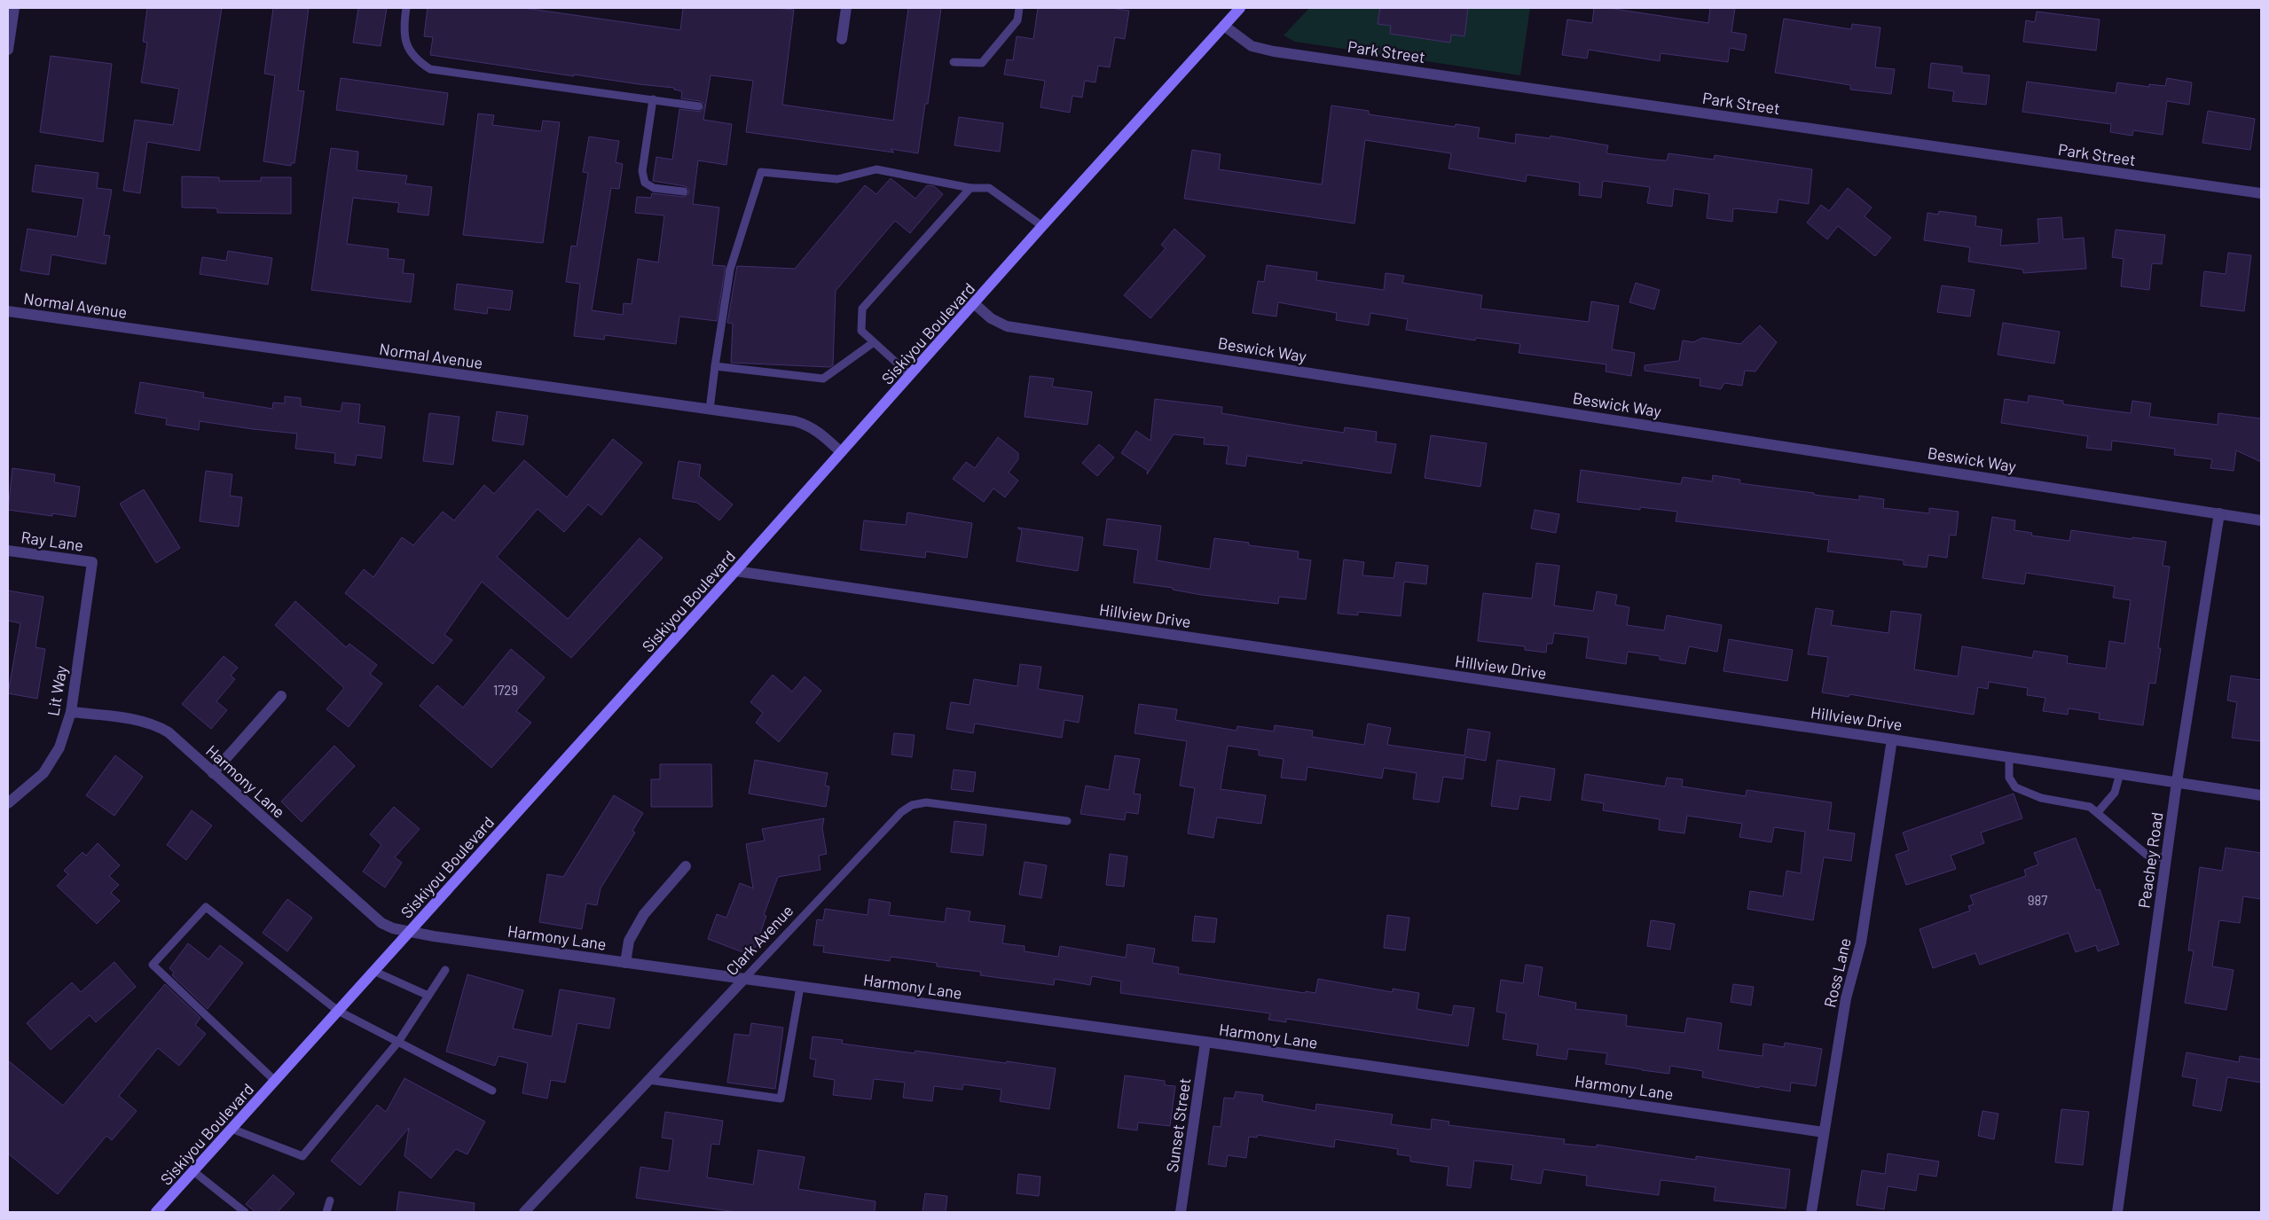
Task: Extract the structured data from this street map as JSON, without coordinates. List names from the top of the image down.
{
  "streets": {
    "main road": ["Siskiyou Boulevard"],
    "street": [
      "Park Street",
      "Normal Avenue",
      "Beswick Way",
      "Ray Lane",
      "Hillview Drive",
      "Lit Way",
      "Harmony Lane",
      "Peachey Road",
      "Clark Avenue",
      "Ross Lane",
      "Sunset Street"
    ]
  },
  "crossings": [
    ["Park Street", "Siskiyou Boulevard"],
    ["Normal Avenue", "Siskiyou Boulevard"],
    ["Siskiyou Boulevard", "Beswick Way"],
    ["Siskiyou Boulevard", "Hillview Drive"],
    ["Siskiyou Boulevard", "Harmony Lane"],
    ["Beswick Way", "Peachey Road"],
    ["Ray Lane", "Lit Way"],
    ["Hillview Drive", "Peachey Road"],
    ["Hillview Drive", "Ross Lane"],
    ["Lit Way", "Harmony Lane"],
    ["Harmony Lane", "Clark Avenue"],
    ["Harmony Lane", "Ross Lane"],
    ["Harmony Lane", "Sunset Street"]
  ],
  "house_numbers": ["1729", "987"]
}
